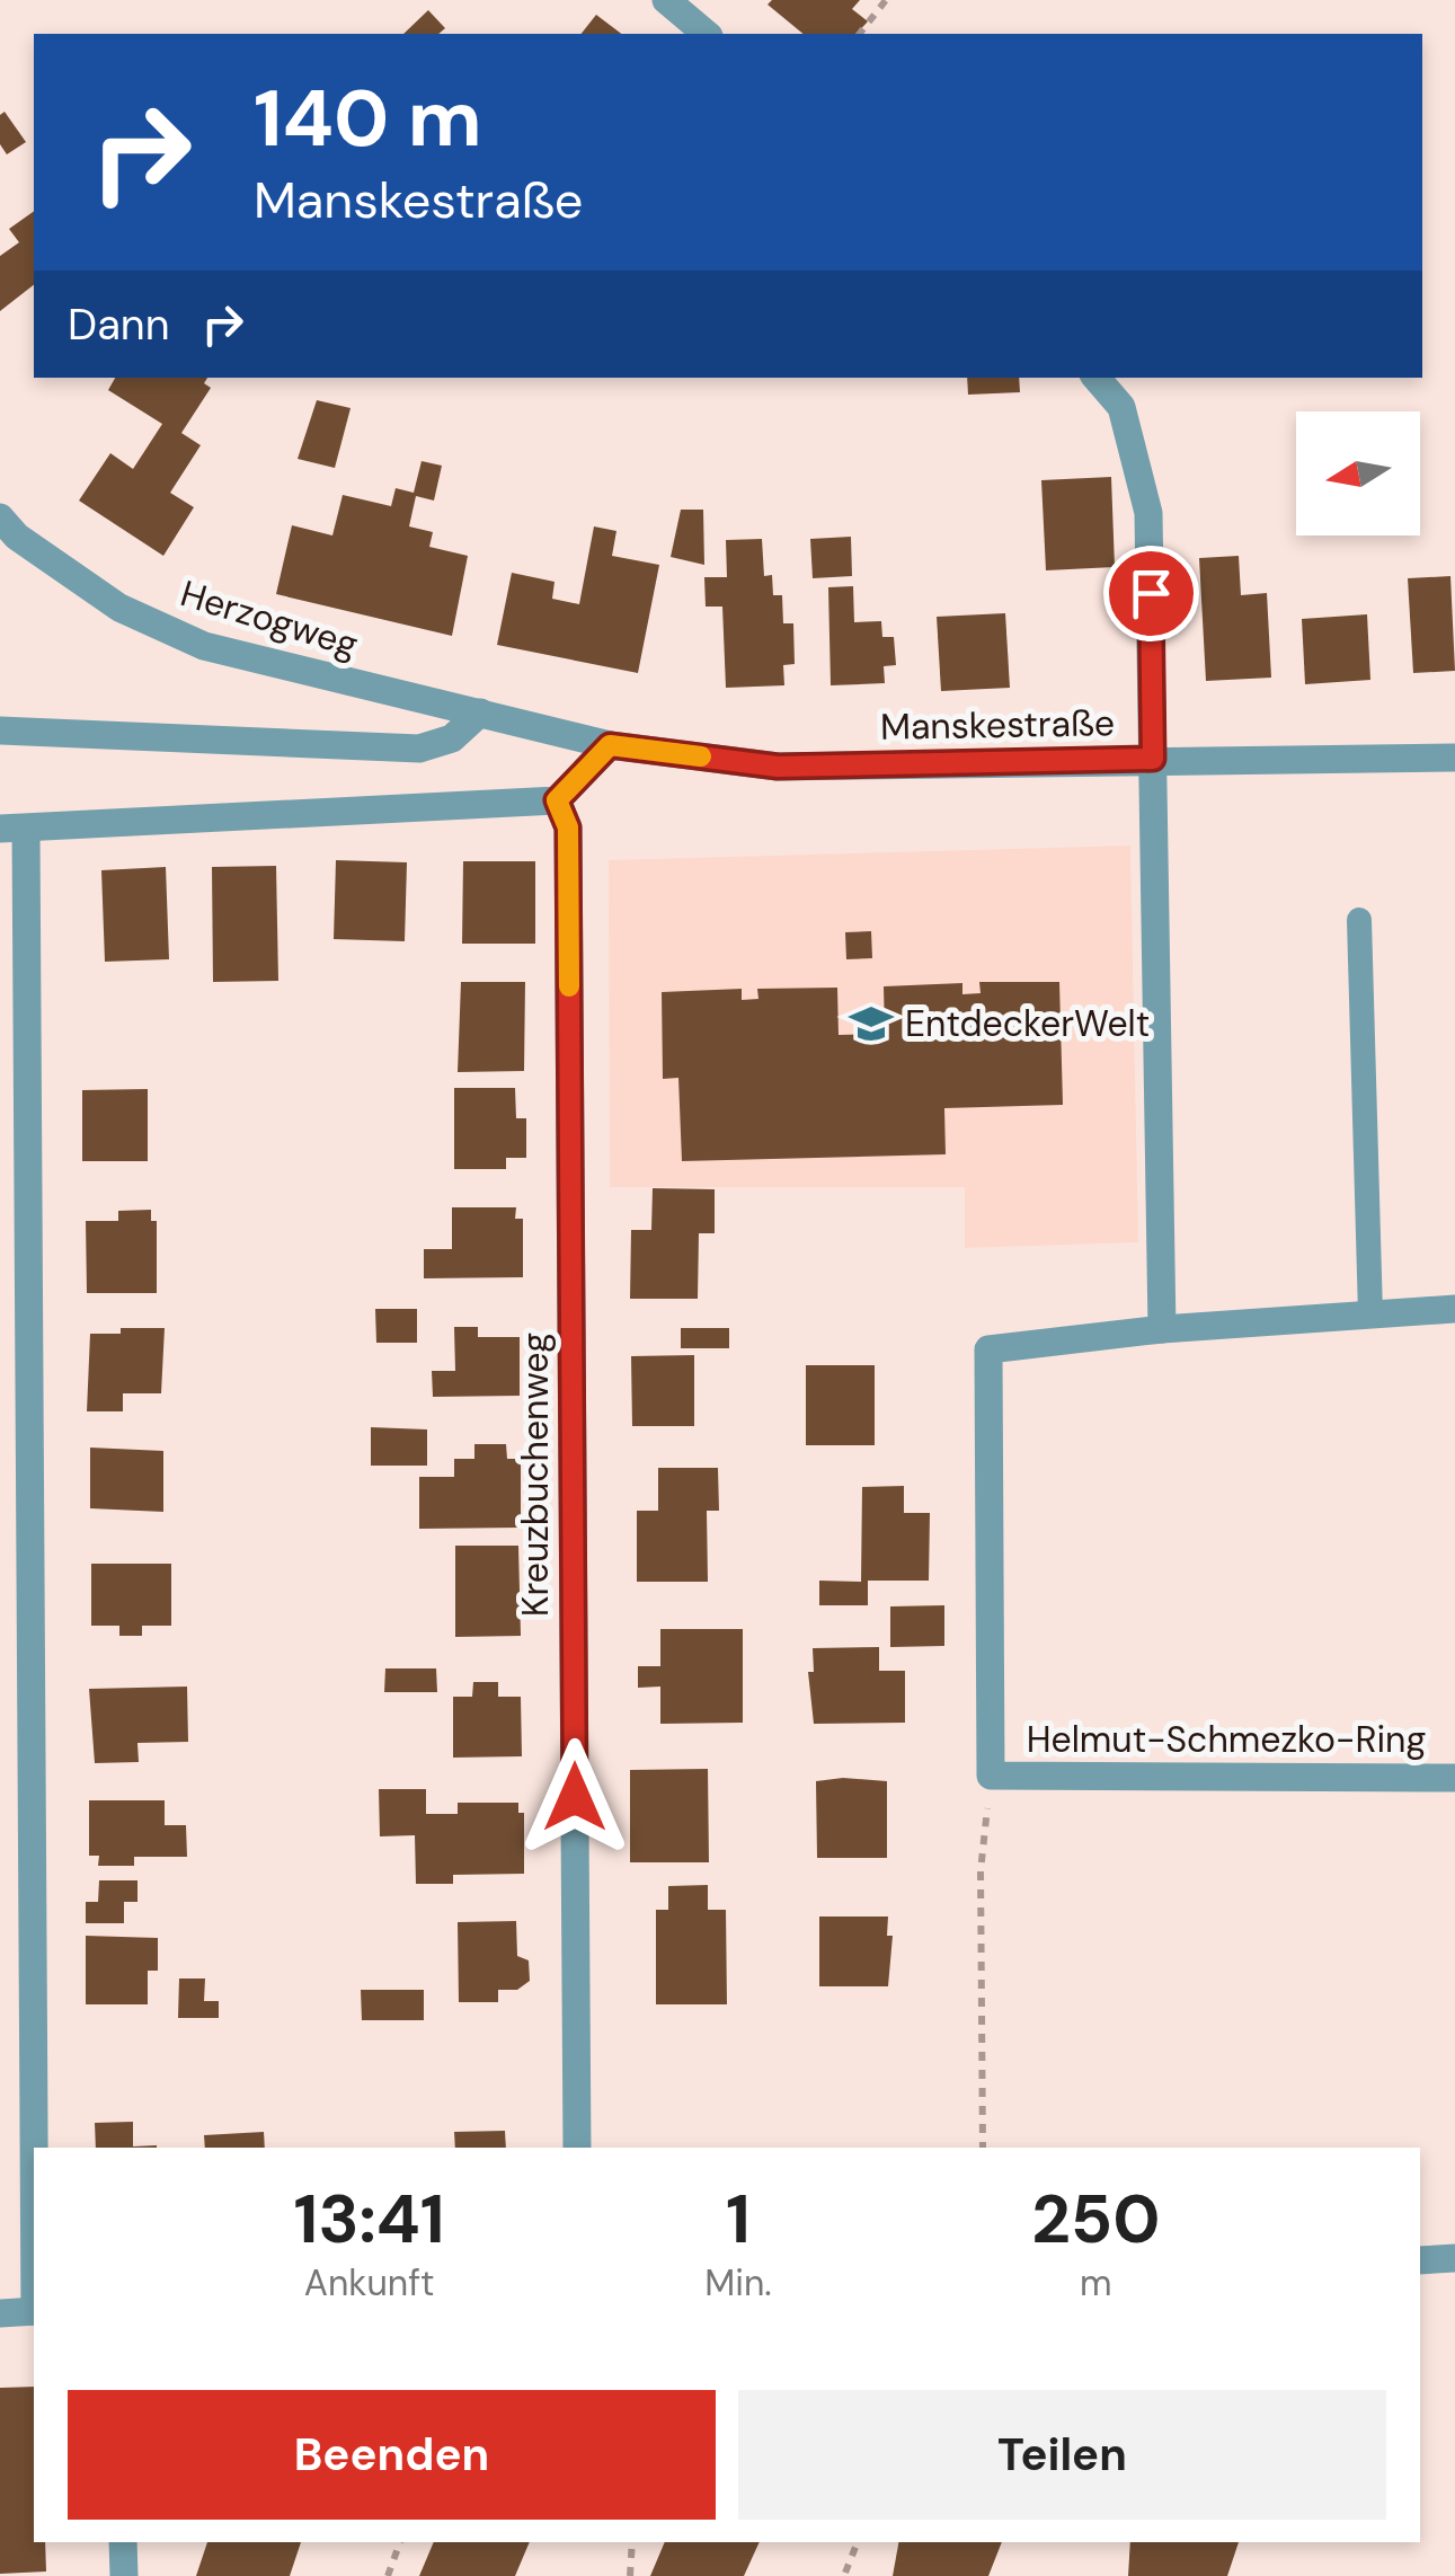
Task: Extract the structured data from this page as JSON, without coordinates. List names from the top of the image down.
{
  "streets": {
    "street": [
      "Herzogweg",
      "Manskestraße",
      "Kreuzbuchenweg",
      "Helmut-Schmezko-Ring"
    ]
  },
  "crossings": [
    ["Herzogweg", "Manskestraße"]
  ],
  "places": {
    "school or university": ["EntdeckerWelt"]
  },
  "north": "left",
  "page": {
    "turn": ["140 m", "Manskestraße"],
    "then": "Dann",
    "eta": [
      "13:41",
      "Ankunft",
      "1",
      "Min.",
      "250",
      "m"
    ],
    "buttons": ["Beenden", "Teilen"]
  }
}
